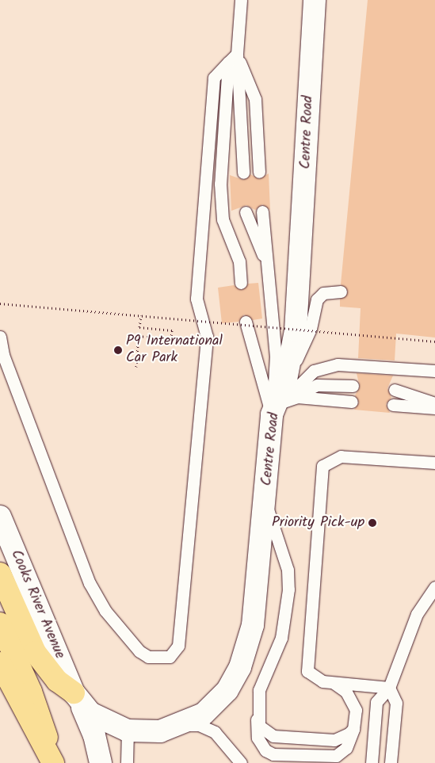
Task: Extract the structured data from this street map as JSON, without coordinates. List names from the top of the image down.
{
  "streets": {
    "street": ["Centre Road", "Cooks River Avenue"]
  },
  "crossings": [
    ["Centre Road", "Cooks River Avenue"]
  ],
  "places": ["P9 International Car Park", "Priority Pick-up"]
}
